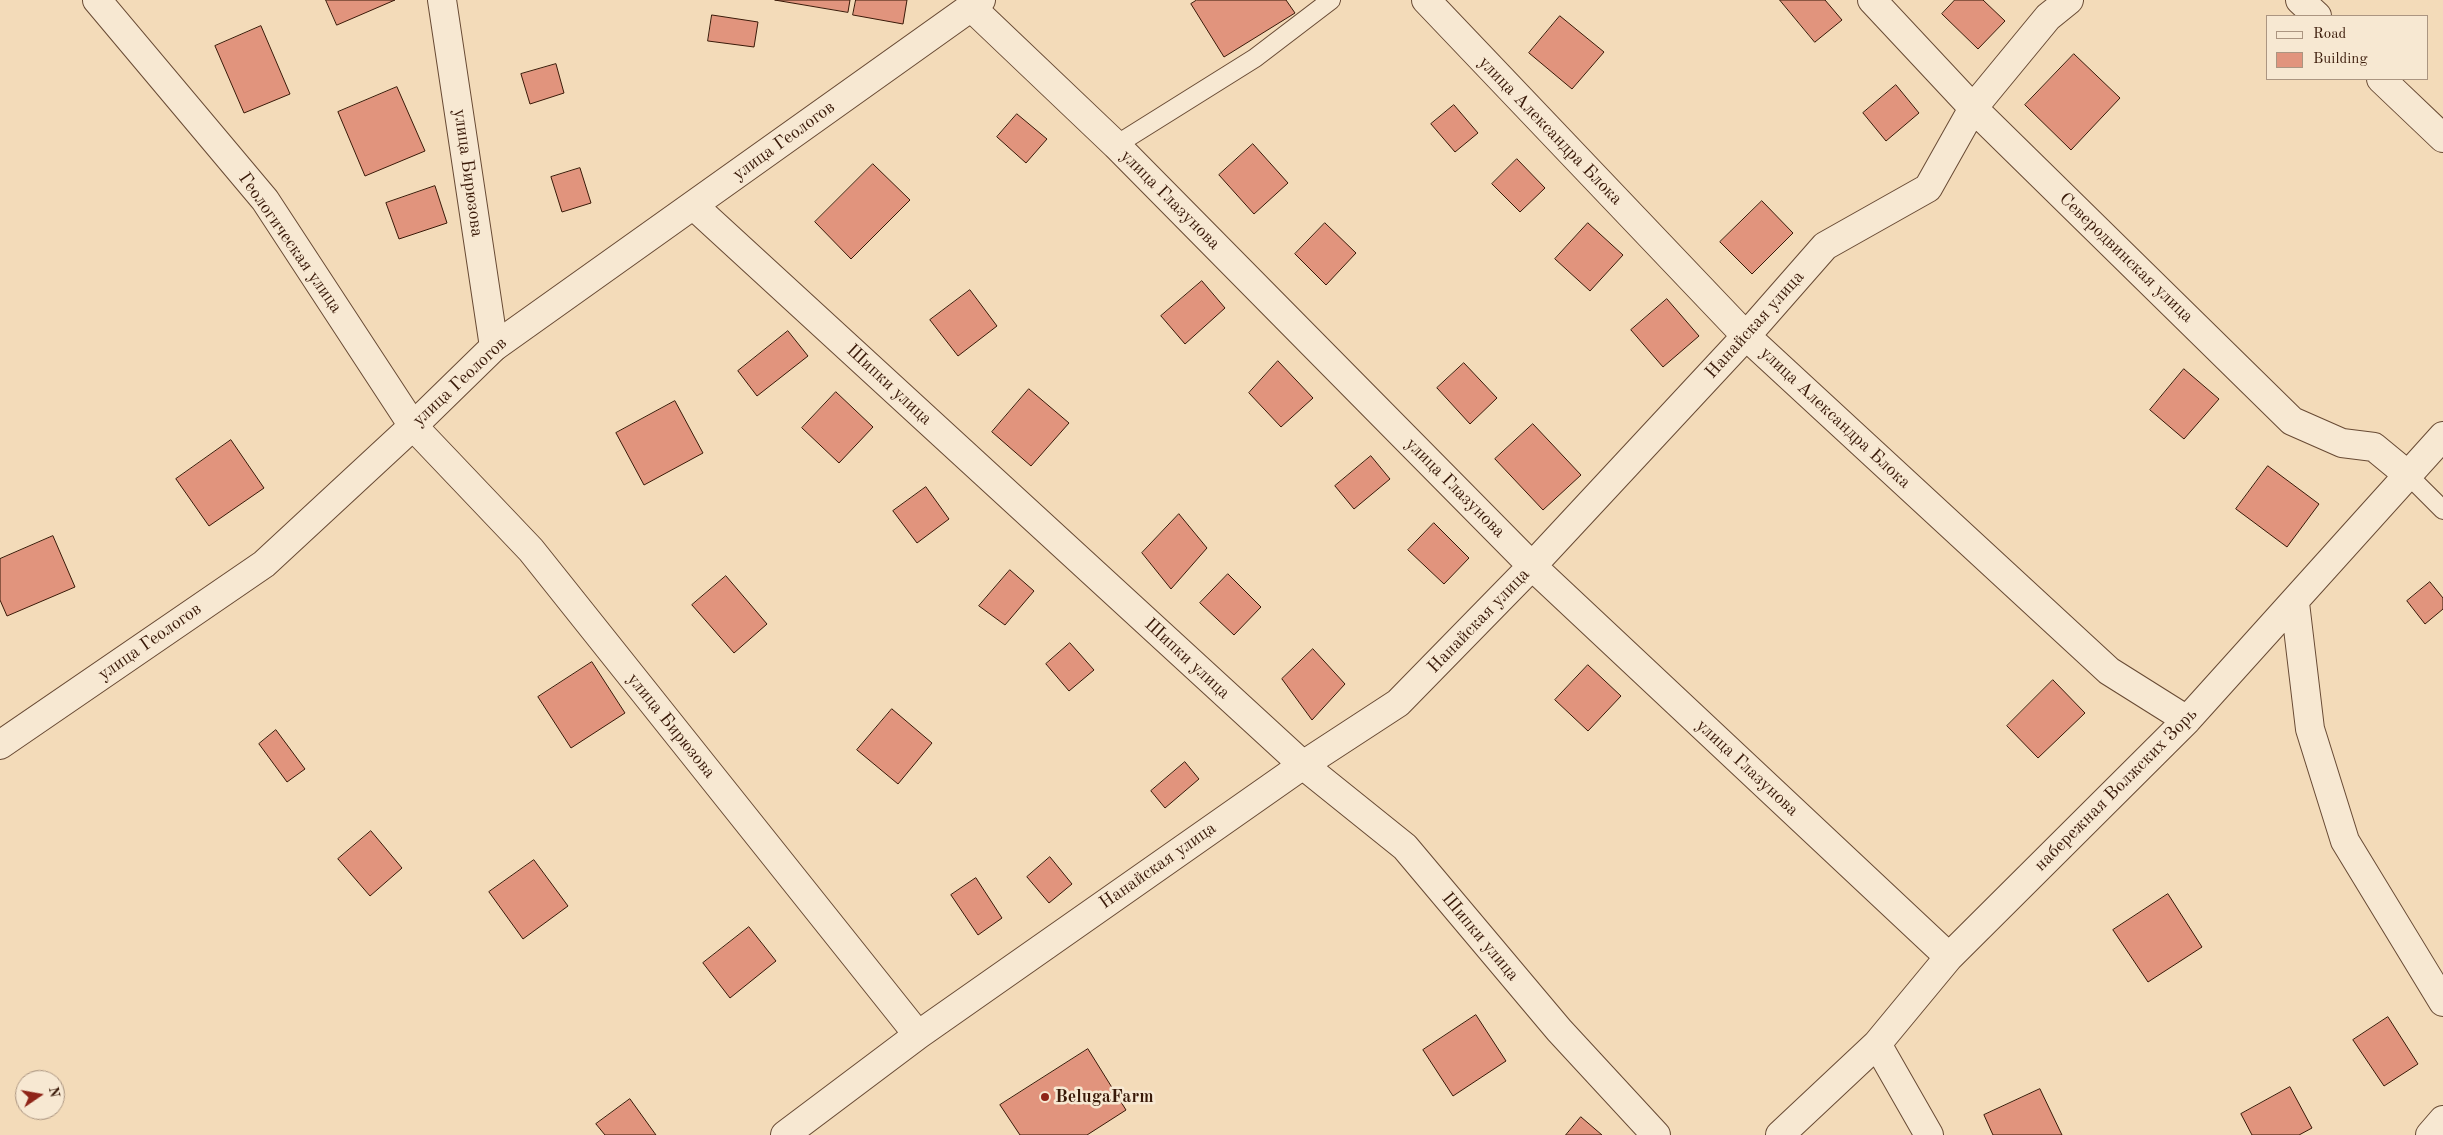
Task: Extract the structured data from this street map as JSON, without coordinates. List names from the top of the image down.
{
  "streets": {
    "street": [
      "улица Александра Блока",
      "улица Геологов",
      "улица Бирюзова",
      "улица Глазунова",
      "Геологическая улица",
      "Северодвинская улица",
      "Нанайская улица",
      "Шипки улица",
      "набережная Волжских Зорь"
    ]
  },
  "crossings": [
    ["улица Александра Блока", "Нанайская улица"],
    ["улица Александра Блока", "набережная Волжских Зорь"],
    ["улица Геологов", "улица Бирюзова"],
    ["улица Геологов", "улица Глазунова"],
    ["улица Геологов", "Геологическая улица"],
    ["улица Геологов", "Шипки улица"],
    ["улица Бирюзова", "Геологическая улица"],
    ["улица Бирюзова", "Нанайская улица"],
    ["улица Глазунова", "Нанайская улица"],
    ["улица Глазунова", "набережная Волжских Зорь"],
    ["Северодвинская улица", "Нанайская улица"],
    ["Северодвинская улица", "набережная Волжских Зорь"],
    ["Нанайская улица", "Шипки улица"]
  ],
  "places": ["BelugaFarm"],
  "legend": ["Road", "Building"],
  "north": "right"
}
